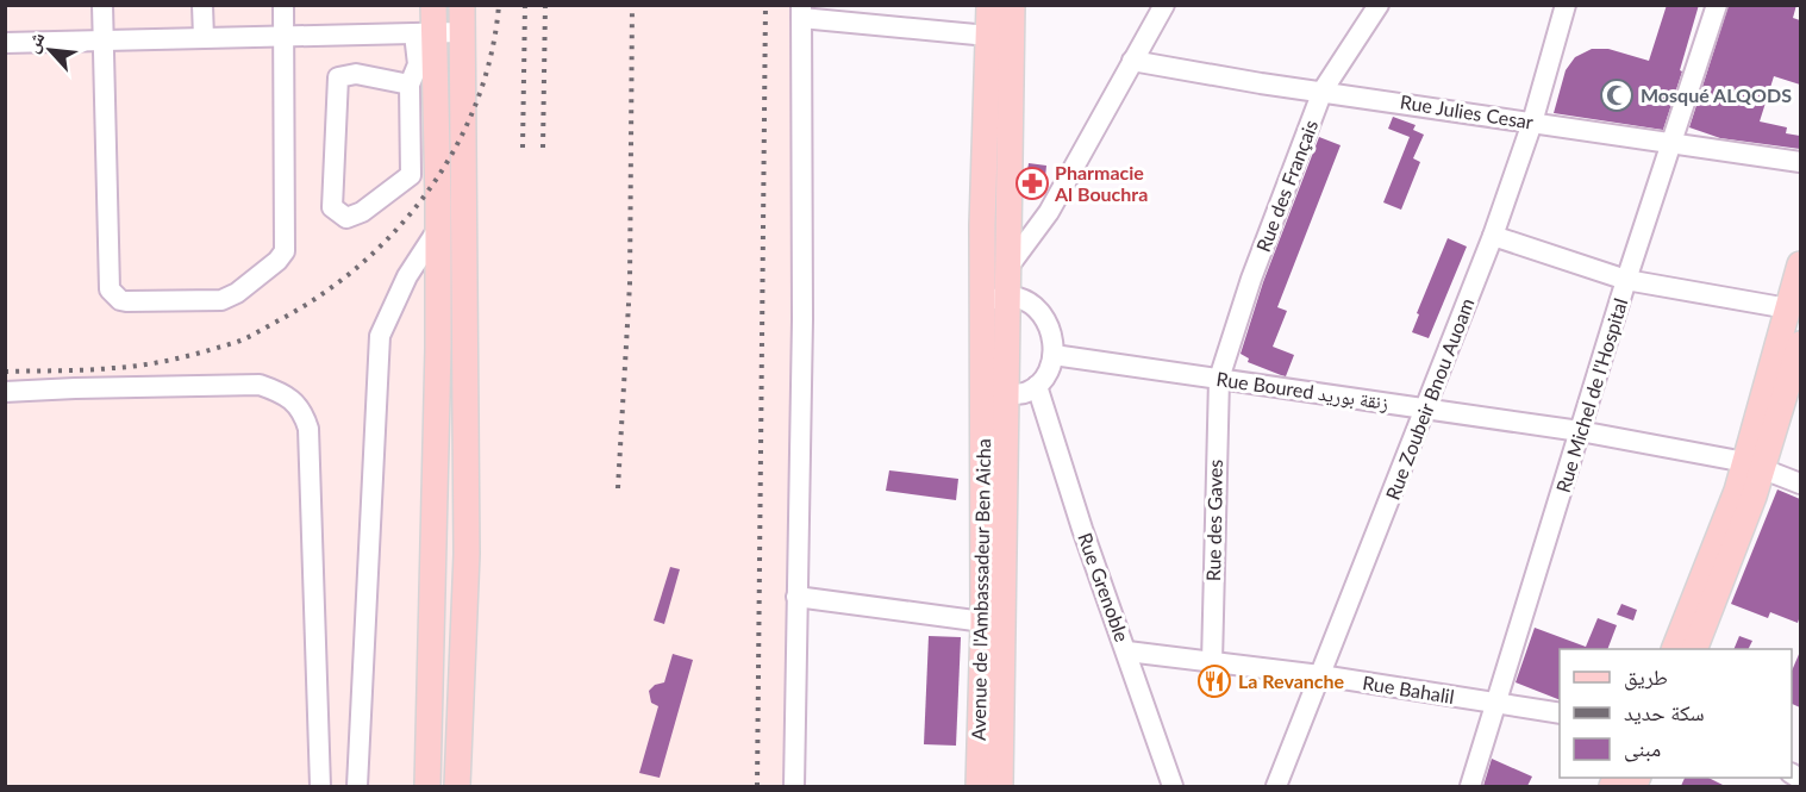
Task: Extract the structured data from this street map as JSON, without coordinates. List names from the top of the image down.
{
  "streets": {
    "main road": ["Avenue de l'Ambassadeur Ben Aicha"],
    "street": [
      "Rue Julies Cesar",
      "Rue des Français",
      "Rue Boured زنقة بوريد",
      "Rue Michel de l'Hospital",
      "Rue Zoubeir Bnou Auoam",
      "Rue des Gaves",
      "Rue Grenoble",
      "Rue Bahalil"
    ]
  },
  "crossings": [
    ["Rue Julies Cesar", "Rue des Français"],
    ["Rue Julies Cesar", "Rue Michel de l'Hospital"],
    ["Rue Julies Cesar", "Rue Zoubeir Bnou Auoam"],
    ["Rue des Français", "Rue Boured زنقة بوريد"],
    ["Rue des Français", "Rue des Gaves"],
    ["Rue Boured زنقة بوريد", "Rue Michel de l'Hospital"],
    ["Rue Boured زنقة بوريد", "Rue Zoubeir Bnou Auoam"],
    ["Rue Boured زنقة بوريد", "Rue des Gaves"],
    ["Rue Michel de l'Hospital", "Rue Bahalil"],
    ["Rue Zoubeir Bnou Auoam", "Rue Bahalil"],
    ["Rue des Gaves", "Rue Bahalil"],
    ["Rue Grenoble", "Rue Bahalil"]
  ],
  "places": {
    "mosque": ["Mosqué ALQODS"],
    "pharmacy": ["Pharmacie Al Bouchra"],
    "restaurant": ["La Revanche"]
  },
  "legend": ["طريق", "سكة حديد", "مبنى"],
  "north": "top left"
}
